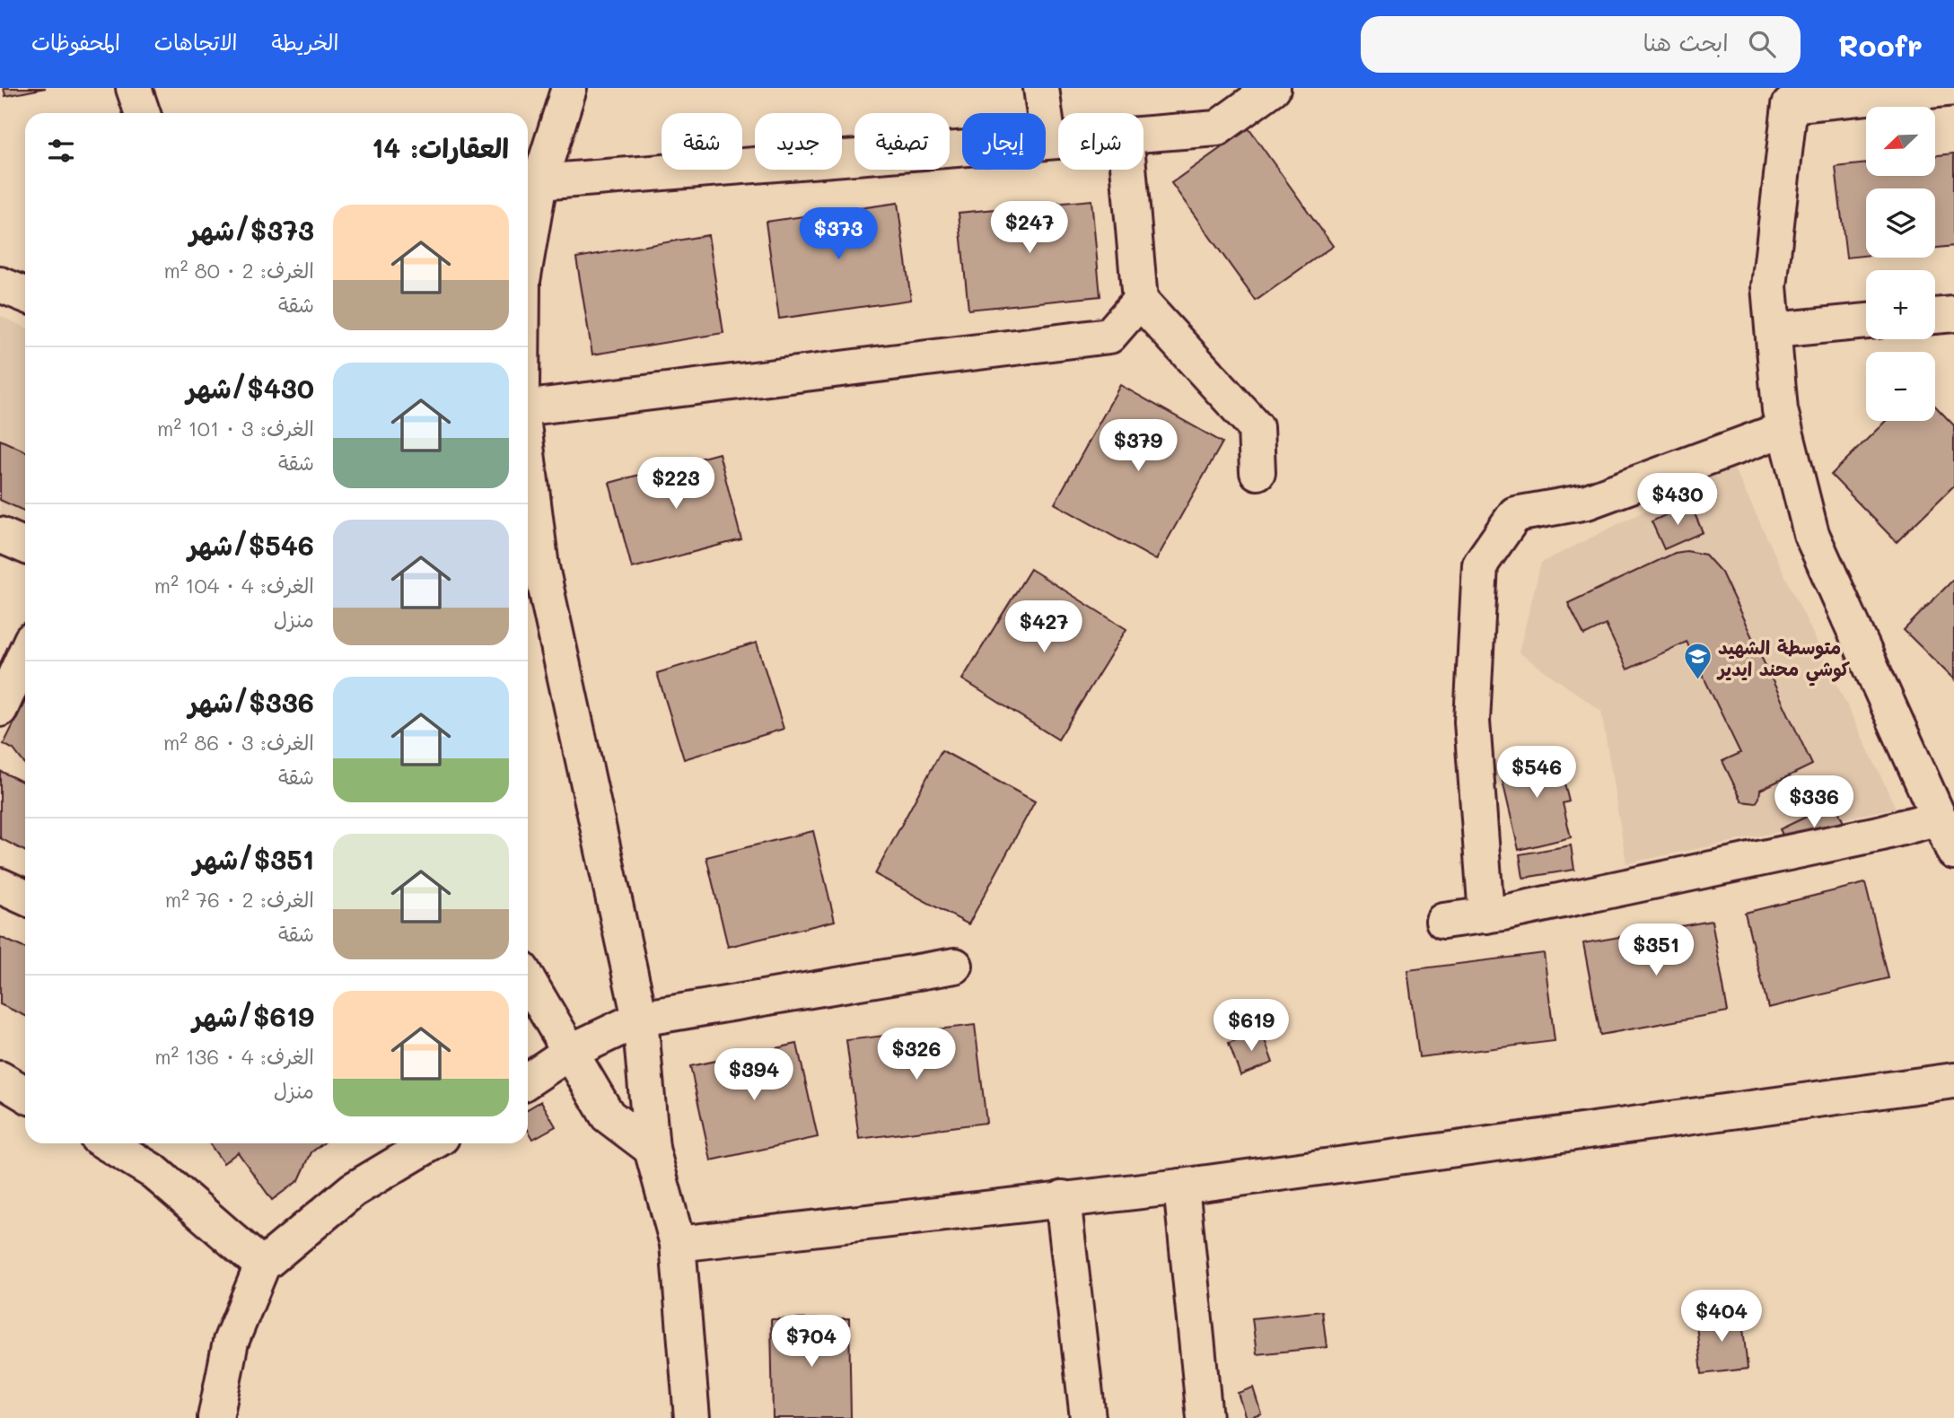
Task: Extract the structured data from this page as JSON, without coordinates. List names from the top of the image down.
{
  "places": {
    "school or university": ["متوسطة الشهيد كوشي محند ايدير"]
  },
  "north": "bottom left",
  "page": {
    "header": "Roofr",
    "search": "ابحث هنا",
    "nav": ["الخريطة", "الاتجاهات", "المحفوظات"],
    "map_buttons": ["+", "−"],
    "chip": [
      "شراء",
      "إيجار",
      "تصفية",
      "جديد",
      "شقة"
    ],
    "heading": "العقارات: 14",
    "list": [
      {
        "name": "$373/شهر",
        "note": "الغرف: 2 · 80 m² · شقة"
      },
      {
        "name": "$430/شهر",
        "note": "الغرف: 3 · 101 m² · شقة"
      },
      {
        "name": "$546/شهر",
        "note": "الغرف: 4 · 104 m² · منزل"
      },
      {
        "name": "$336/شهر",
        "note": "الغرف: 3 · 86 m² · شقة"
      },
      {
        "name": "$351/شهر",
        "note": "الغرف: 2 · 76 m² · شقة"
      },
      {
        "name": "$619/شهر",
        "note": "الغرف: 4 · 136 m² · منزل"
      }
    ],
    "price": [
      "$247",
      "$373",
      "$379",
      "$223",
      "$430",
      "$427",
      "$546",
      "$336",
      "$351",
      "$619",
      "$326",
      "$394",
      "$404",
      "$704"
    ]
  }
}
